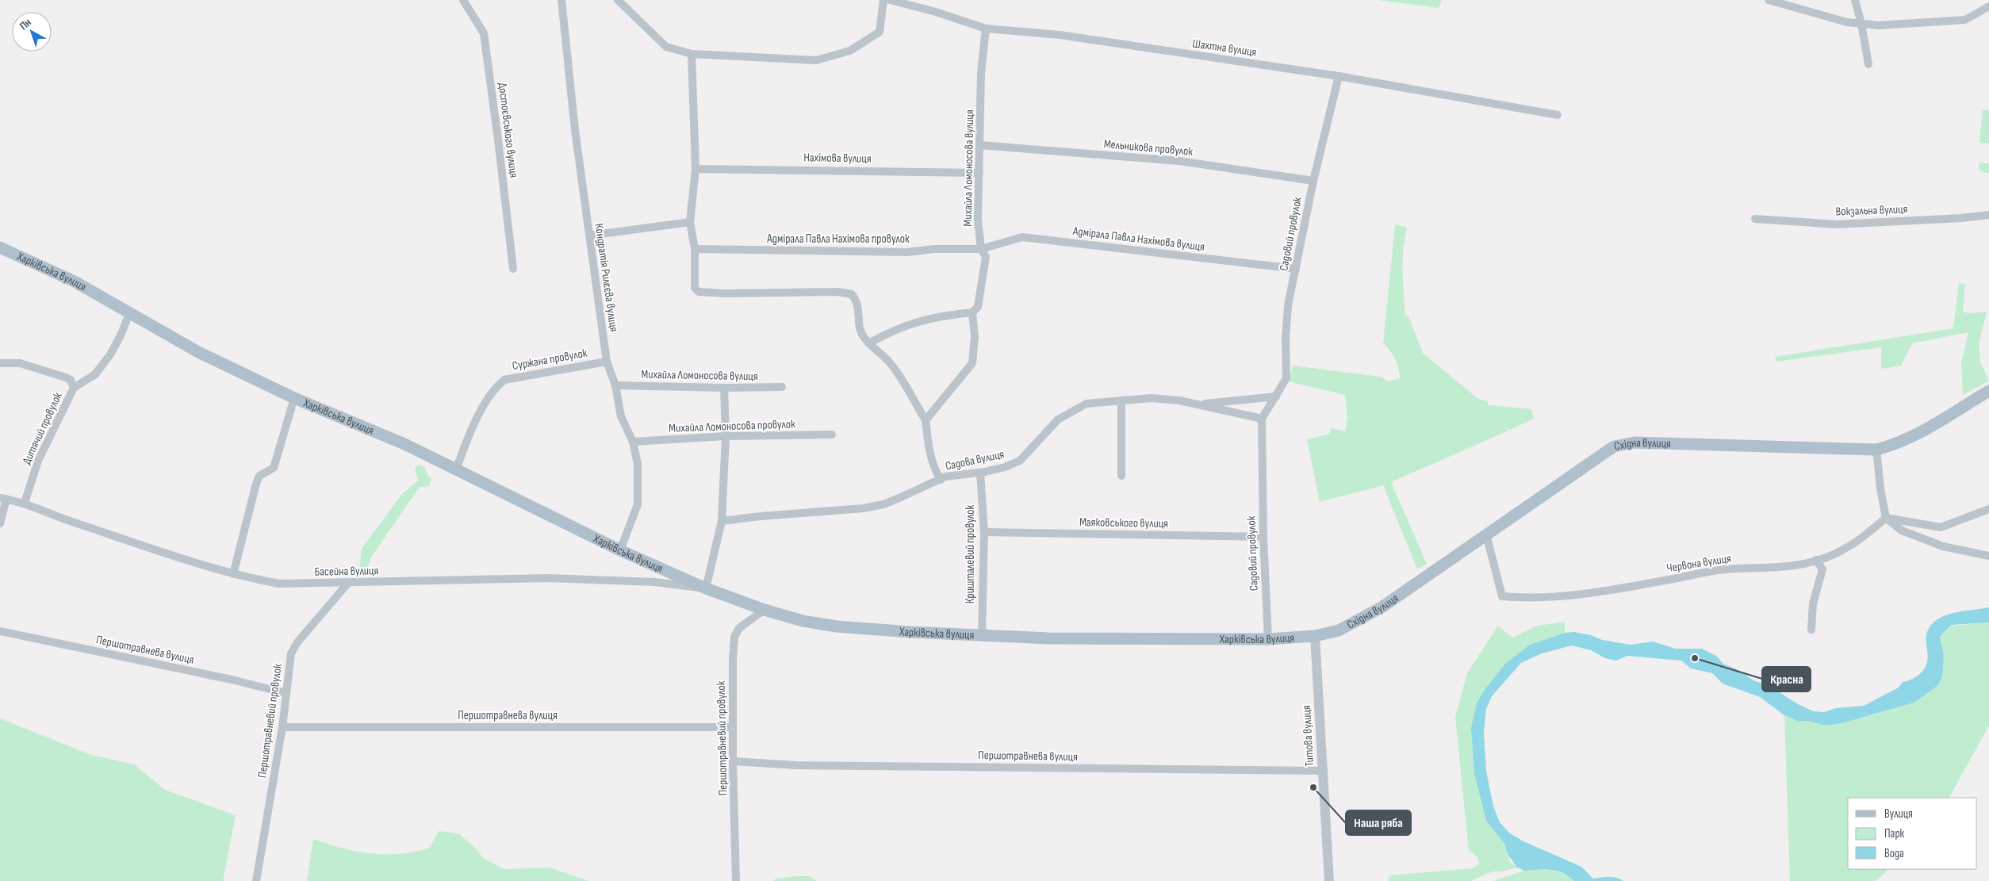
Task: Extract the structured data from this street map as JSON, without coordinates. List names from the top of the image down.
{
  "streets": {
    "main road": ["Харківська вулиця", "Східна вулиця"],
    "street": [
      "Шахтна вулиця",
      "Достоєвського вулиця",
      "Мельникова провулок",
      "Нахімова вулиця",
      "Михайла Ломоносова вулиця",
      "Вокзальна вулиця",
      "Садовий провулок",
      "Адмірала Павла Нахімова провулок",
      "Адмірала Павла Нахімова вулиця",
      "Кондратія Рилєєва вулиця",
      "Суржана провулок",
      "Михайла Ломоносова провулок",
      "Дитячий провулок",
      "Садова вулиця",
      "Маяковського вулиця",
      "Кришталевий провулок",
      "Червона вулиця",
      "Басейна вулиця",
      "Першотравнева вулиця",
      "Першотравневий провулок",
      "Титова вулиця"
    ]
  },
  "crossings": [
    ["Шахтна вулиця", "Михайла Ломоносова вулиця"],
    ["Шахтна вулиця", "Садовий провулок"],
    ["Мельникова провулок", "Михайла Ломоносова вулиця"],
    ["Мельникова провулок", "Садовий провулок"],
    ["Нахімова вулиця", "Михайла Ломоносова вулиця"],
    ["Михайла Ломоносова вулиця", "Адмірала Павла Нахімова провулок"],
    ["Михайла Ломоносова вулиця", "Адмірала Павла Нахімова вулиця"],
    ["Михайла Ломоносова вулиця", "Кондратія Рилєєва вулиця"],
    ["Садовий провулок", "Адмірала Павла Нахімова вулиця"],
    ["Садовий провулок", "Харківська вулиця"],
    ["Садовий провулок", "Садова вулиця"],
    ["Садовий провулок", "Маяковського вулиця"],
    ["Адмірала Павла Нахімова провулок", "Адмірала Павла Нахімова вулиця"],
    ["Харківська вулиця", "Кондратія Рилєєва вулиця"],
    ["Харківська вулиця", "Суржана провулок"],
    ["Харківська вулиця", "Дитячий провулок"],
    ["Харківська вулиця", "Східна вулиця"],
    ["Харківська вулиця", "Кришталевий провулок"],
    ["Харківська вулиця", "Басейна вулиця"],
    ["Харківська вулиця", "Першотравневий провулок"],
    ["Харківська вулиця", "Титова вулиця"],
    ["Кондратія Рилєєва вулиця", "Суржана провулок"],
    ["Кондратія Рилєєва вулиця", "Михайла Ломоносова провулок"],
    ["Дитячий провулок", "Басейна вулиця"],
    ["Східна вулиця", "Червона вулиця"],
    ["Східна вулиця", "Титова вулиця"],
    ["Садова вулиця", "Кришталевий провулок"],
    ["Маяковського вулиця", "Кришталевий провулок"],
    ["Басейна вулиця", "Першотравневий провулок"],
    ["Першотравнева вулиця", "Першотравневий провулок"],
    ["Першотравнева вулиця", "Титова вулиця"]
  ],
  "places": ["Красна", "Наша ряба"],
  "legend": ["Вулиця", "Парк", "Вода"],
  "north": "top left"
}
